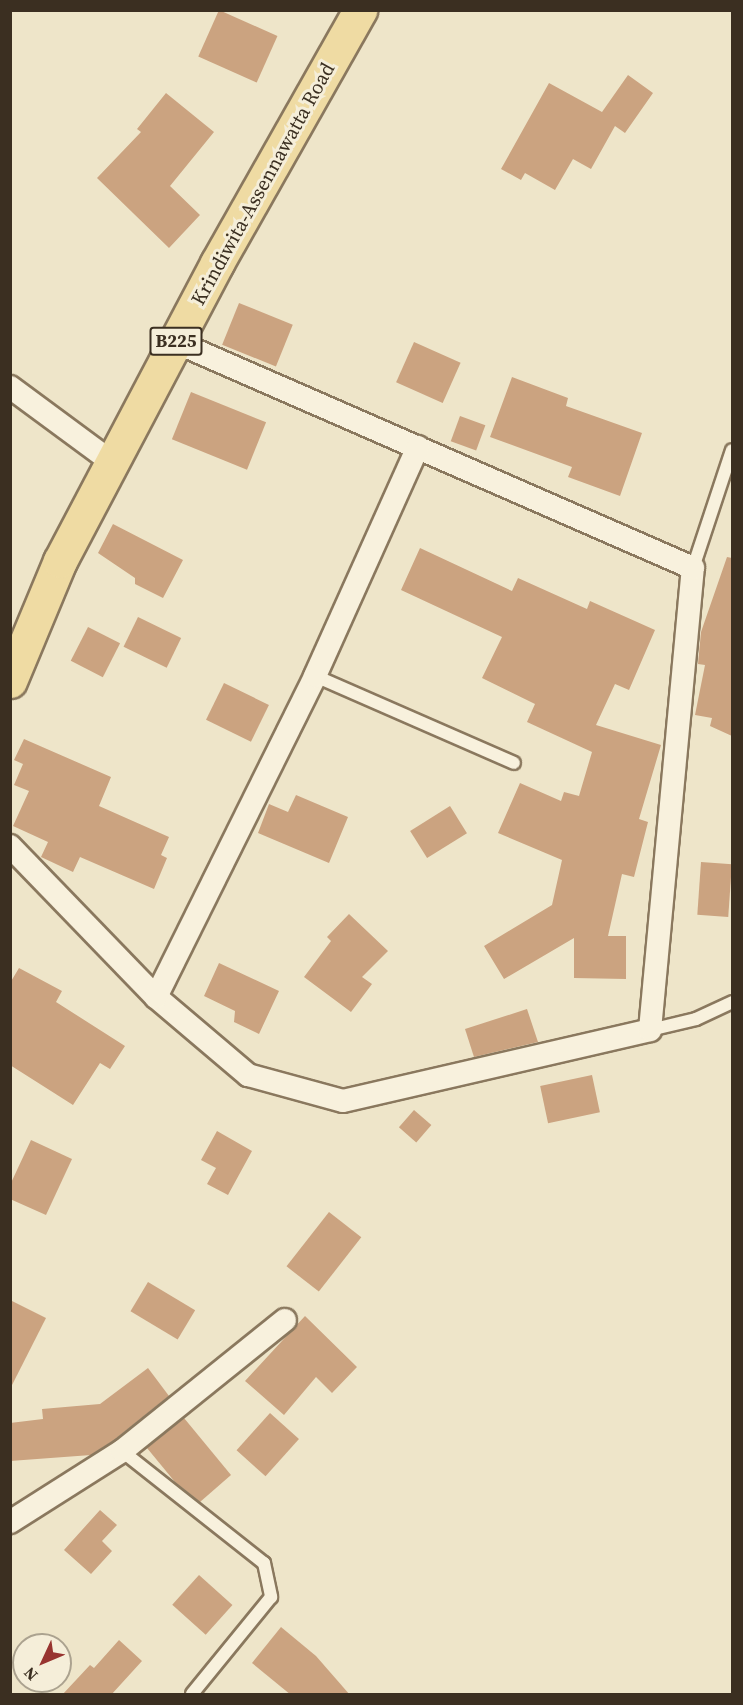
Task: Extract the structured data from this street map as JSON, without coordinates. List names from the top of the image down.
{
  "streets": {
    "main road": ["Krindiwita-Assennawatta Road", "B225"]
  },
  "north": "bottom left"
}
